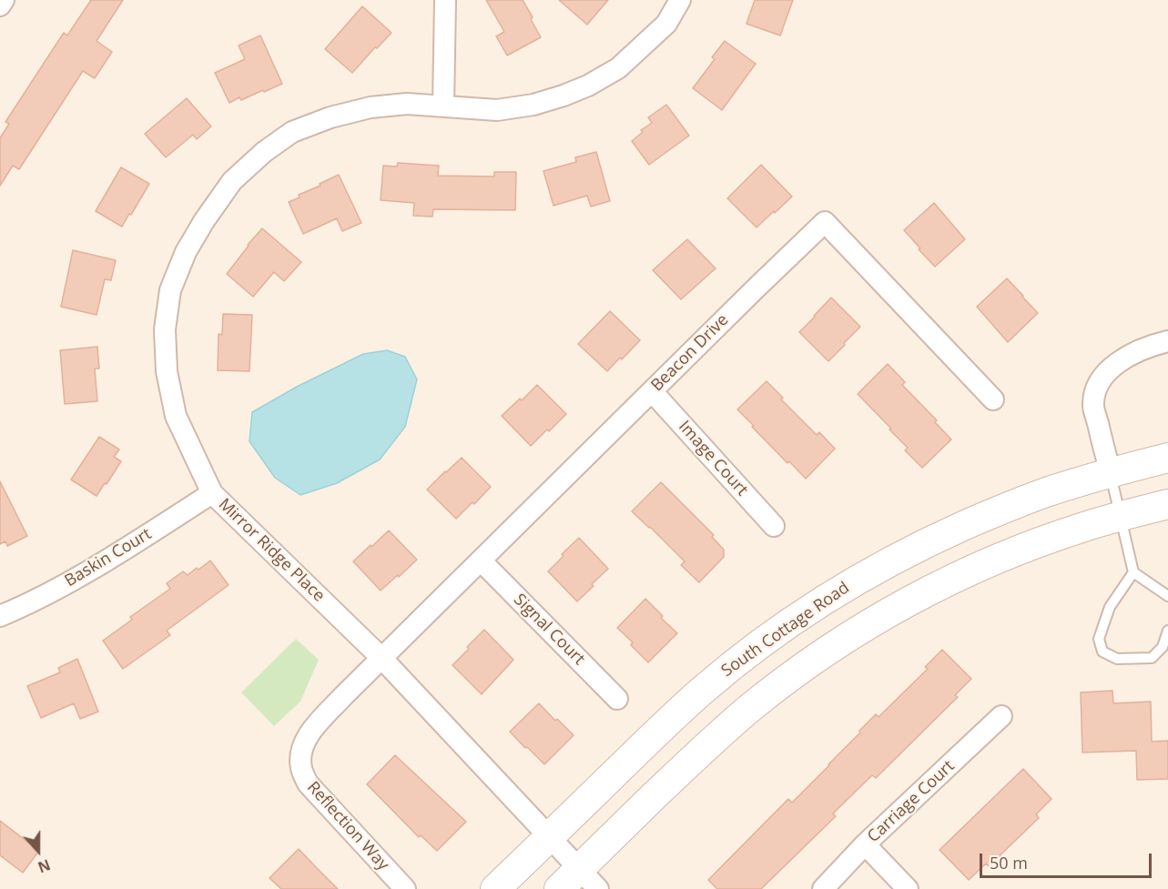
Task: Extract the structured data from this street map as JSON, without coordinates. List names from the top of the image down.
{
  "streets": {
    "street": [
      "Beacon Drive",
      "Image Court",
      "Mirror Ridge Place",
      "Baskin Court",
      "Signal Court",
      "South Cottage Road",
      "Carriage Court",
      "Reflection Way"
    ]
  },
  "crossings": [
    ["Beacon Drive", "Image Court"],
    ["Beacon Drive", "Mirror Ridge Place"],
    ["Beacon Drive", "Signal Court"],
    ["Beacon Drive", "Reflection Way"],
    ["Mirror Ridge Place", "Baskin Court"],
    ["Mirror Ridge Place", "South Cottage Road"],
    ["Mirror Ridge Place", "Reflection Way"]
  ],
  "scale_bar": "50 m",
  "north": "bottom"
}
